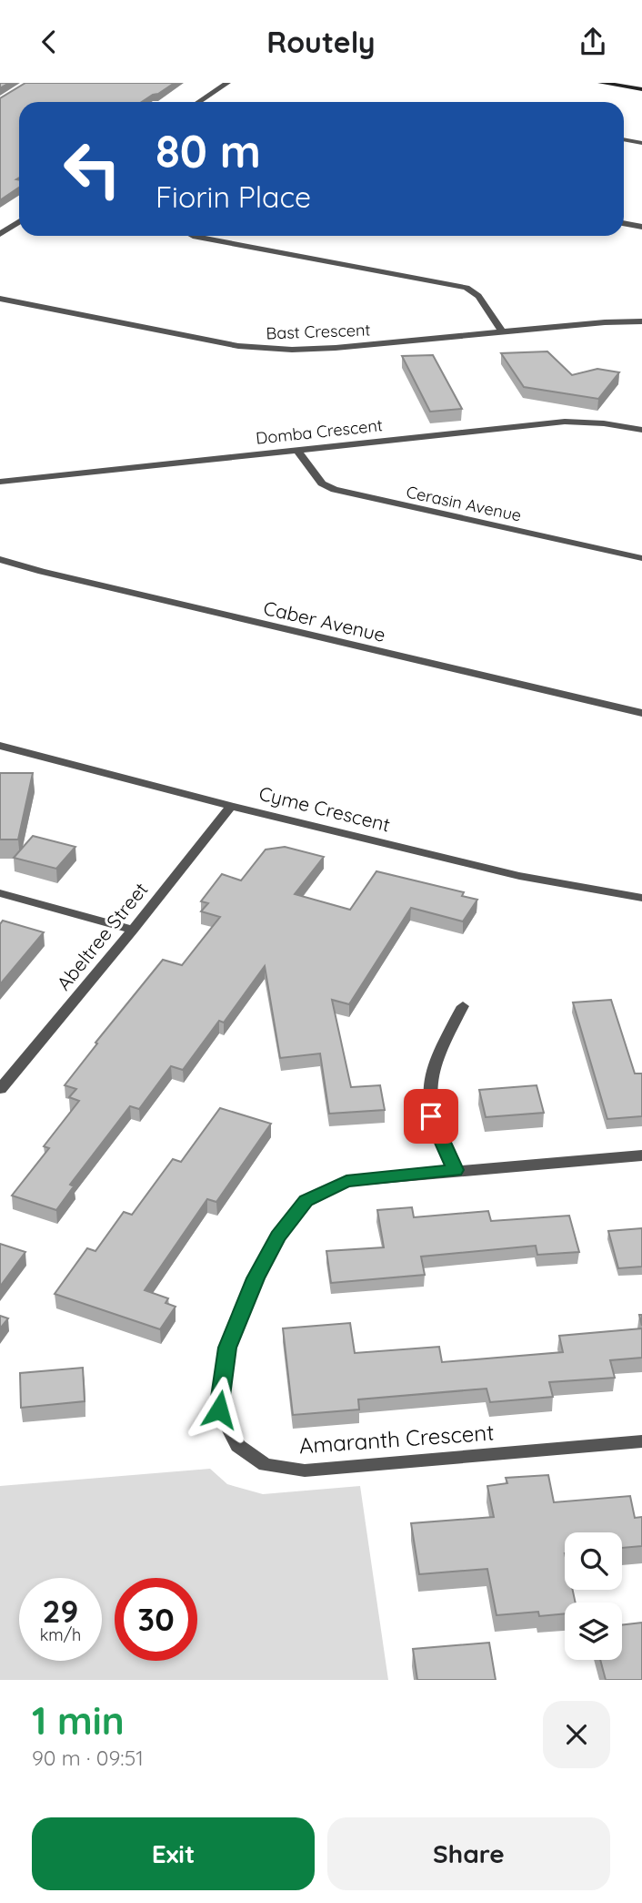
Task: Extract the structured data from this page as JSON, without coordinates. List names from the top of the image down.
{
  "streets": {
    "street": [
      "Bast Crescent",
      "Domba Crescent",
      "Cerasin Avenue",
      "Caber Avenue",
      "Cyme Crescent",
      "Abeltree Street",
      "Amaranth Crescent"
    ]
  },
  "crossings": [
    ["Domba Crescent", "Cerasin Avenue"],
    ["Cyme Crescent", "Abeltree Street"]
  ],
  "page": {
    "header": "Routely",
    "turn": ["80 m", "Fiorin Place"],
    "speed": "29 km/h",
    "limit": "30",
    "heading": ["1 min", "90 m · 09:51"],
    "buttons": ["Exit", "Share"]
  }
}
